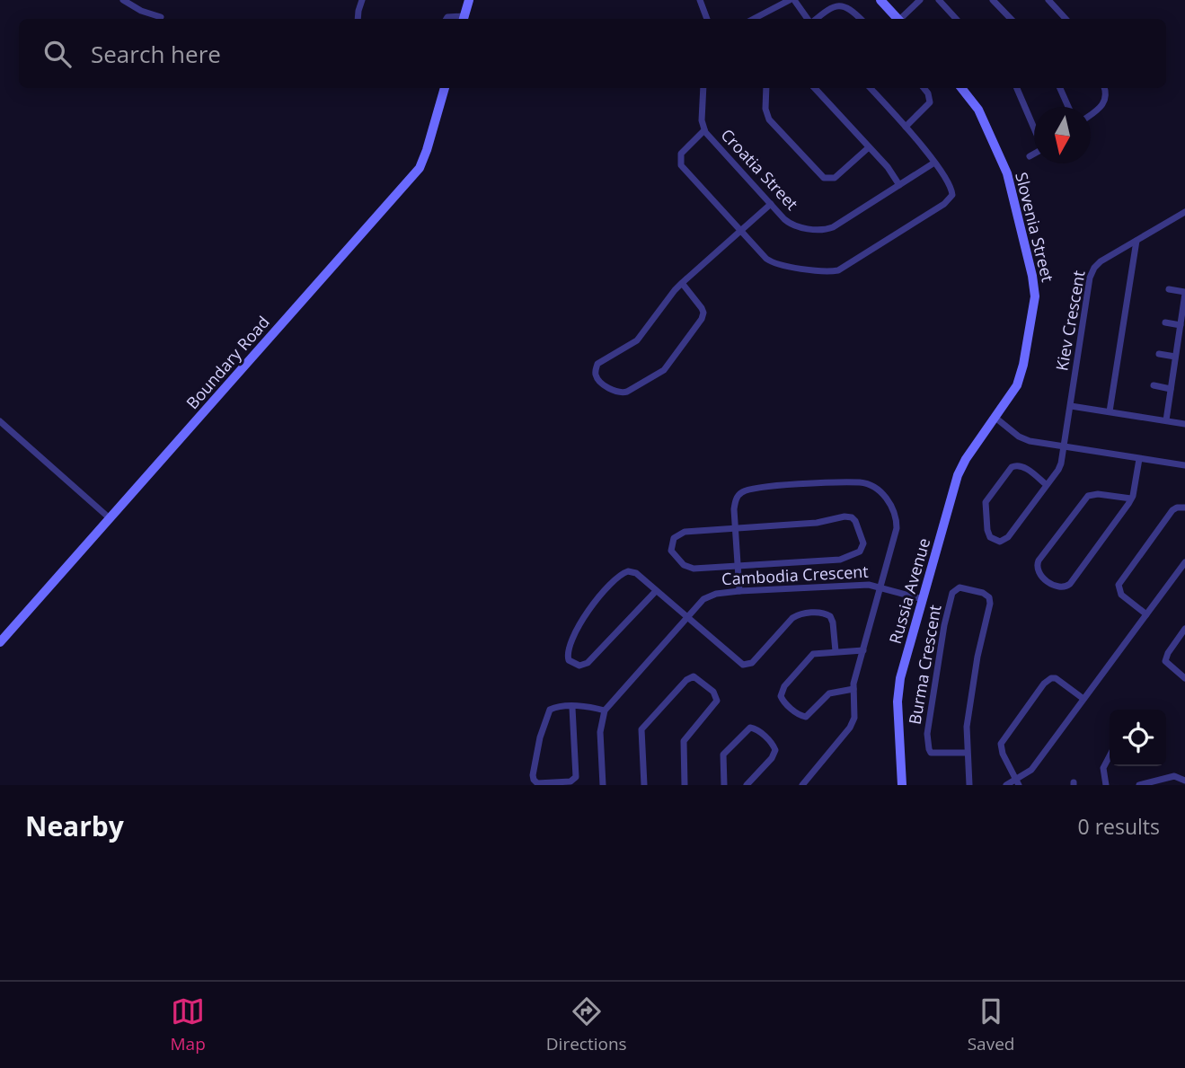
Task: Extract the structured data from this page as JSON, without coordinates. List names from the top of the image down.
{
  "streets": {
    "street": [
      "Croatia Street",
      "Slovenia Street",
      "Kiev Crescent",
      "Boundary Road",
      "Cambodia Crescent",
      "Russia Avenue",
      "Burma Crescent"
    ]
  },
  "crossings": [
    ["Slovenia Street", "Russia Avenue"],
    ["Cambodia Crescent", "Russia Avenue"]
  ],
  "north": "bottom",
  "page": {
    "search": "Search here",
    "heading": ["Nearby", "0 results"],
    "nav": ["Map", "Directions", "Saved"]
  }
}
